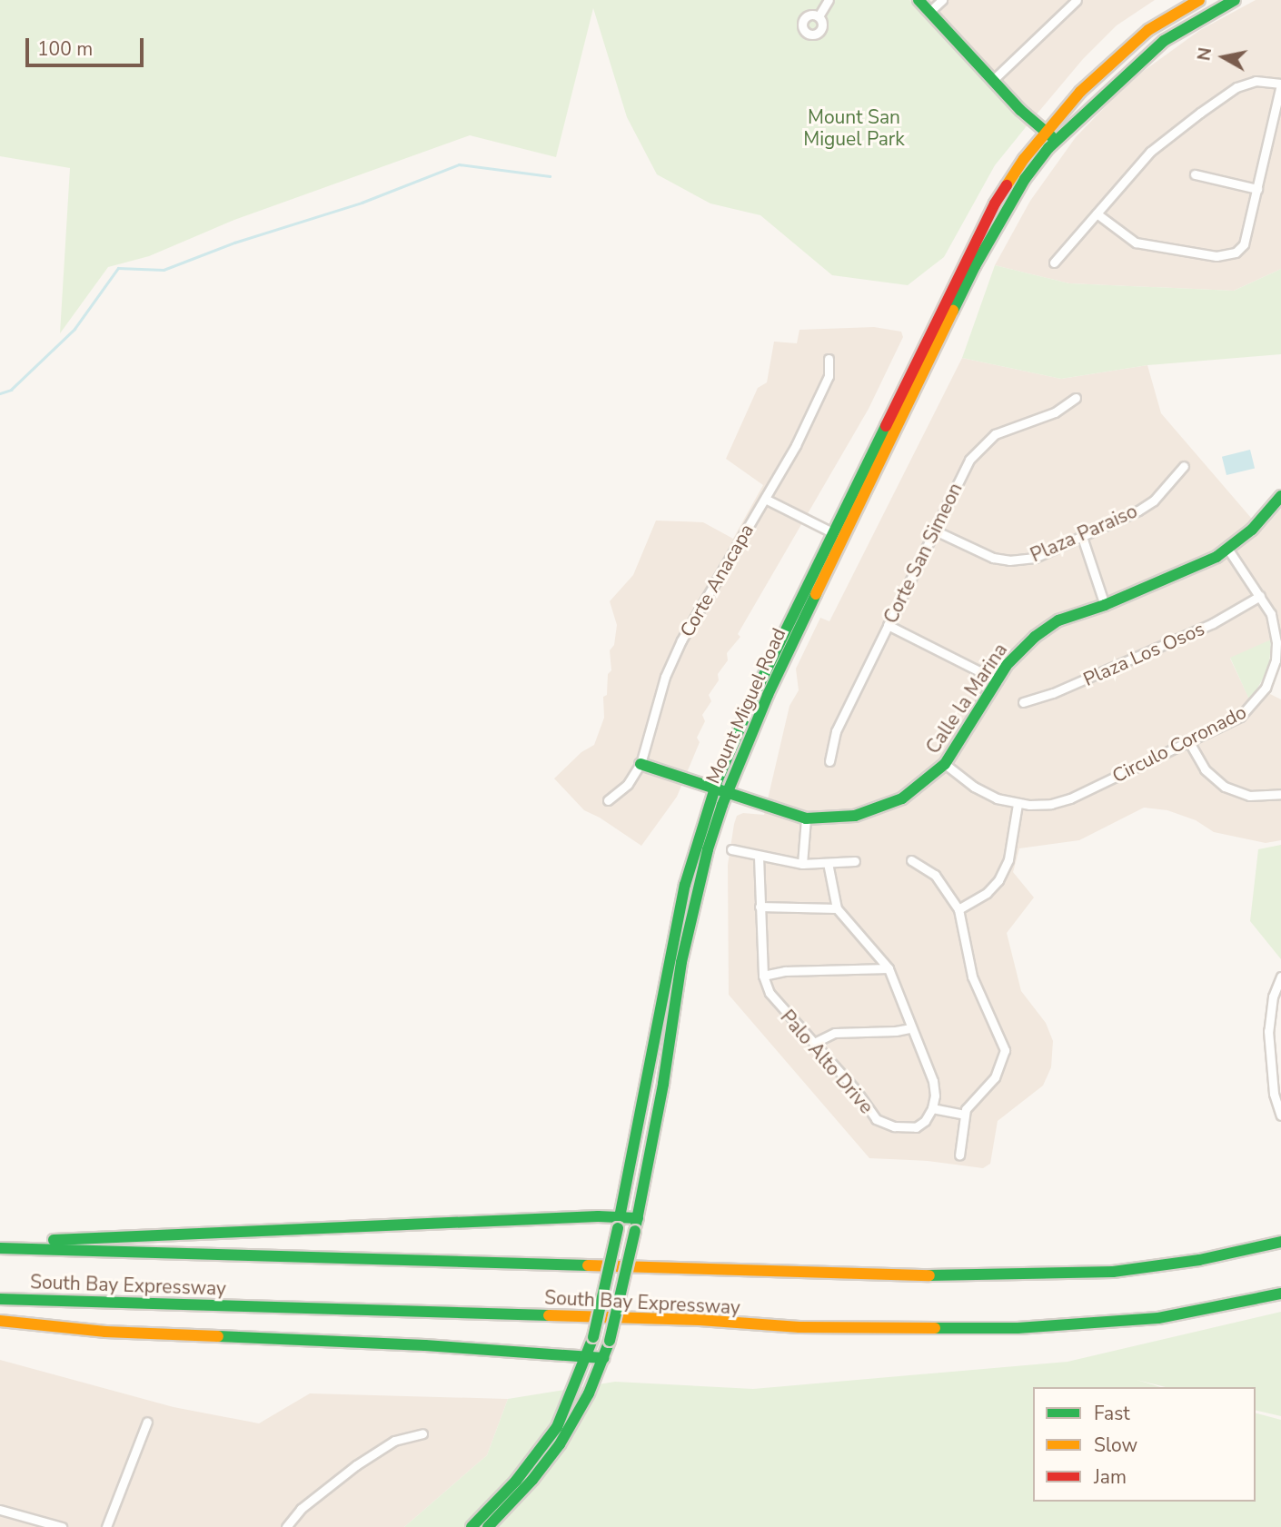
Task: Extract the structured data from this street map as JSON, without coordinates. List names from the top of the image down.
{
  "streets": {
    "main road": ["Calle la Marina", "Mount Miguel Road", "South Bay Expressway"],
    "street": [
      "Plaza Paraiso",
      "Corte San Simeon",
      "Corte Anacapa",
      "Plaza Los Osos",
      "Circulo Coronado",
      "Palo Alto Drive"
    ]
  },
  "crossings": [
    ["Plaza Paraiso", "Corte San Simeon"],
    ["Corte Anacapa", "Calle la Marina"],
    ["Plaza Los Osos", "Circulo Coronado"],
    ["Calle la Marina", "Mount Miguel Road"],
    ["Calle la Marina", "Circulo Coronado"]
  ],
  "parks": ["Mount San Miguel Park"],
  "legend": ["Fast", "Slow", "Jam"],
  "scale_bar": "100 m",
  "north": "left"
}
